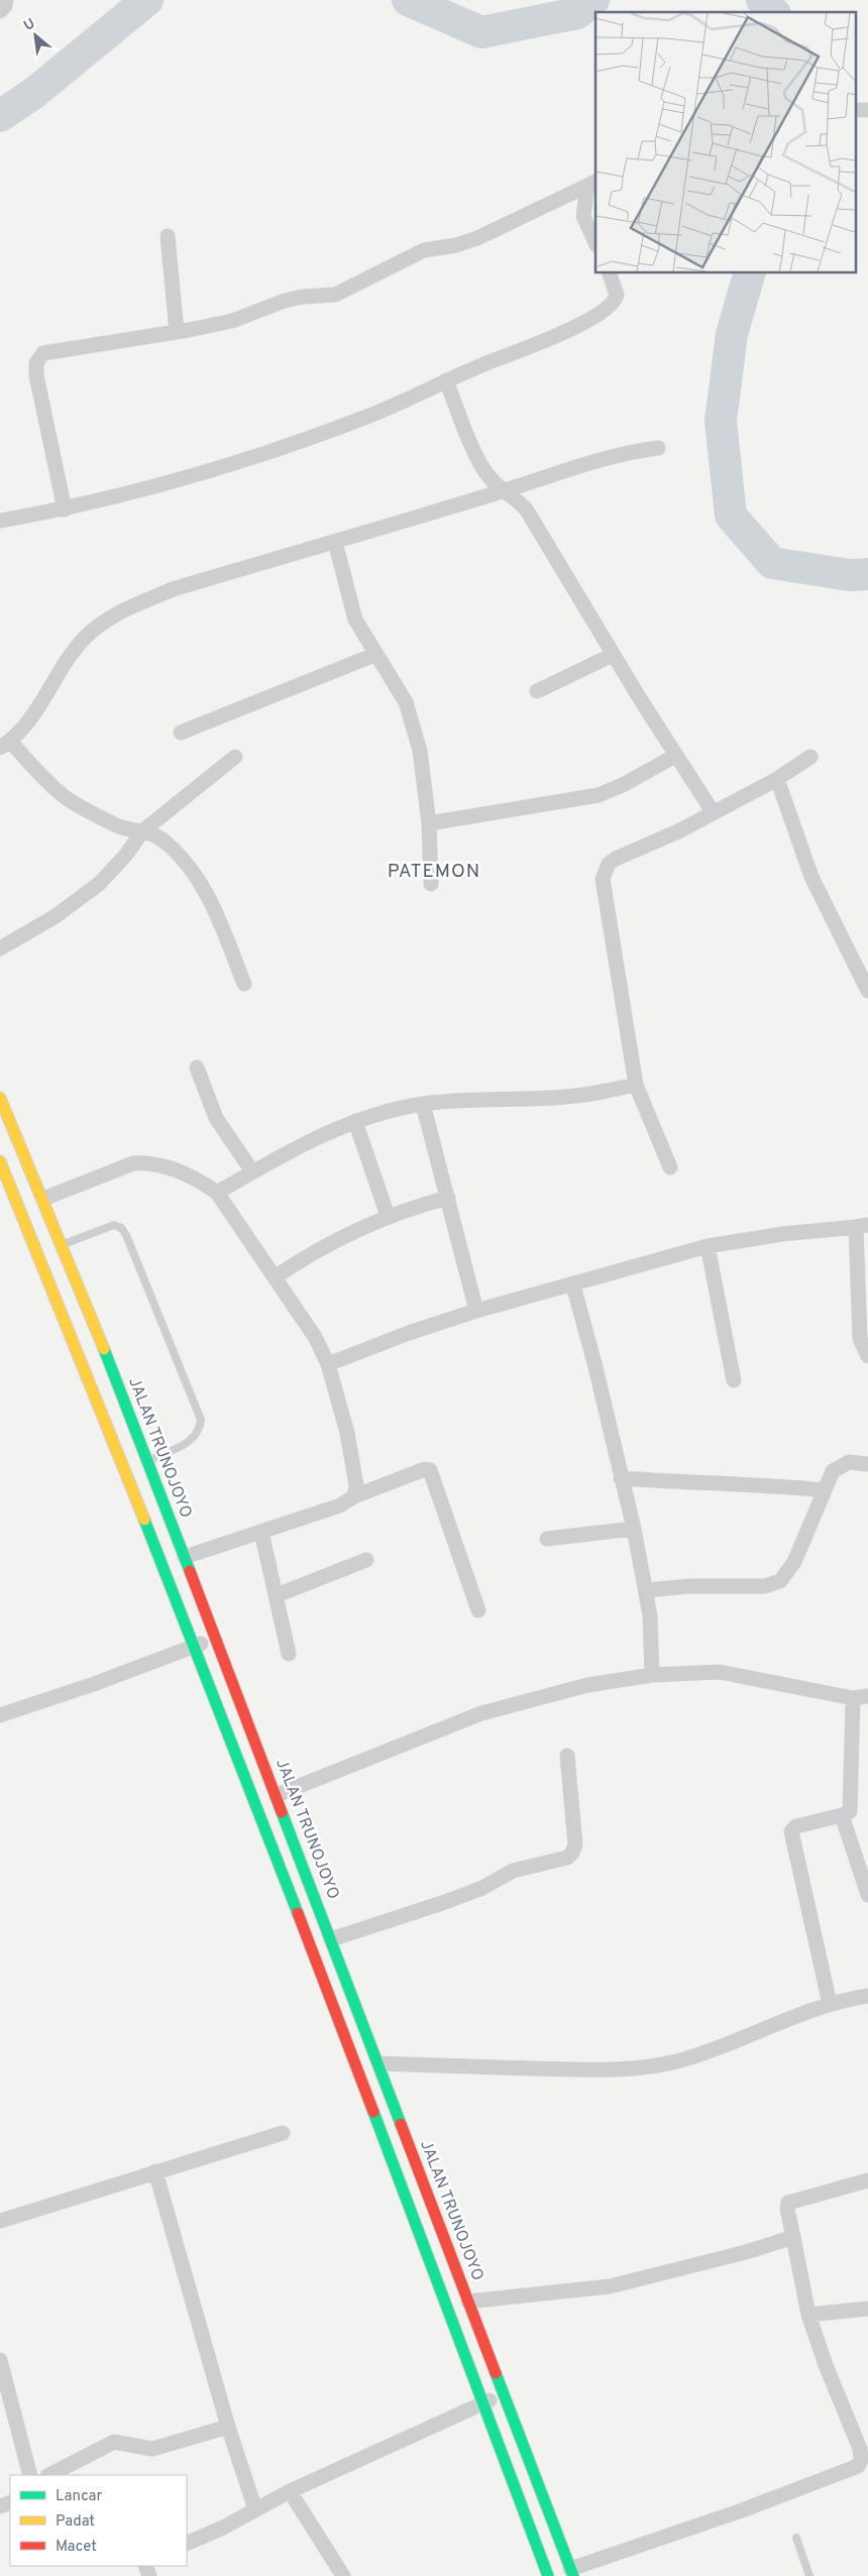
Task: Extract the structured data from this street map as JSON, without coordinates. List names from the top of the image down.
{
  "streets": {
    "highway": ["JALAN TRUNOJOYO"]
  },
  "districts": ["PATEMON"],
  "legend": ["Lancar", "Padat", "Macet"],
  "north": "top left"
}
